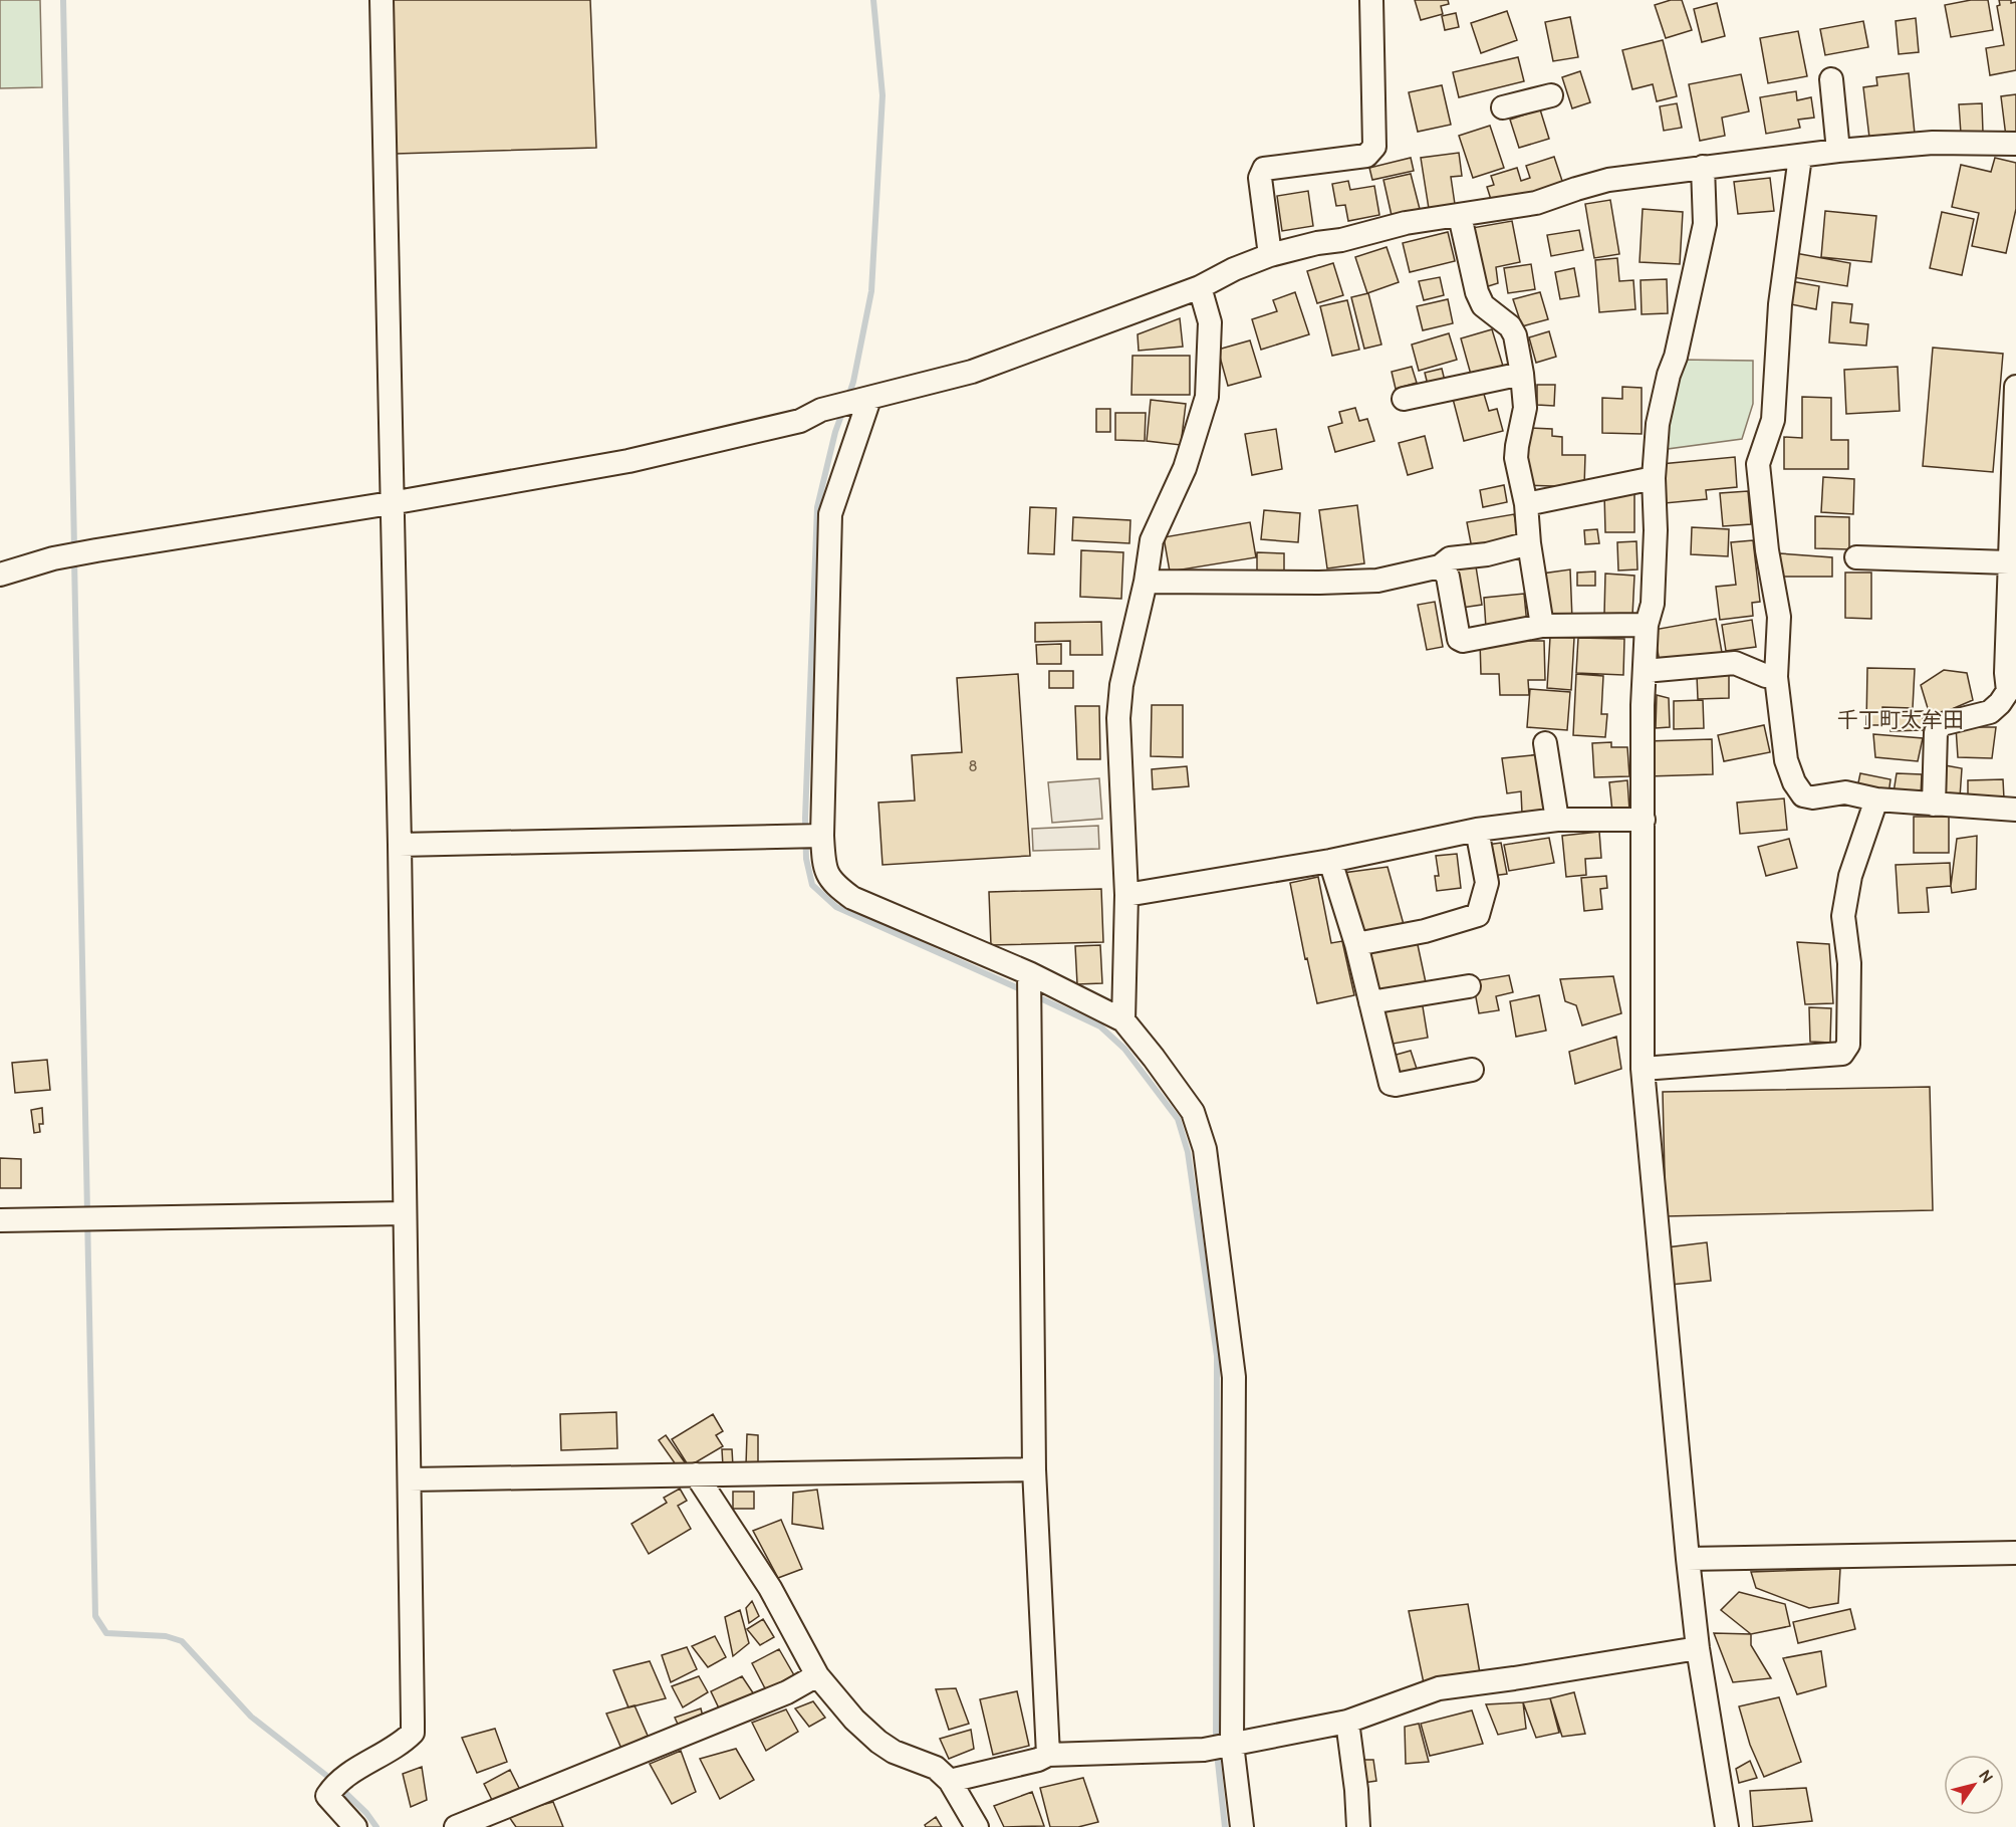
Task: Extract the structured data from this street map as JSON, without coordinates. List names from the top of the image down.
{
  "districts": ["千丁町太牟田"],
  "house_numbers": ["8"],
  "north": "top right"
}
